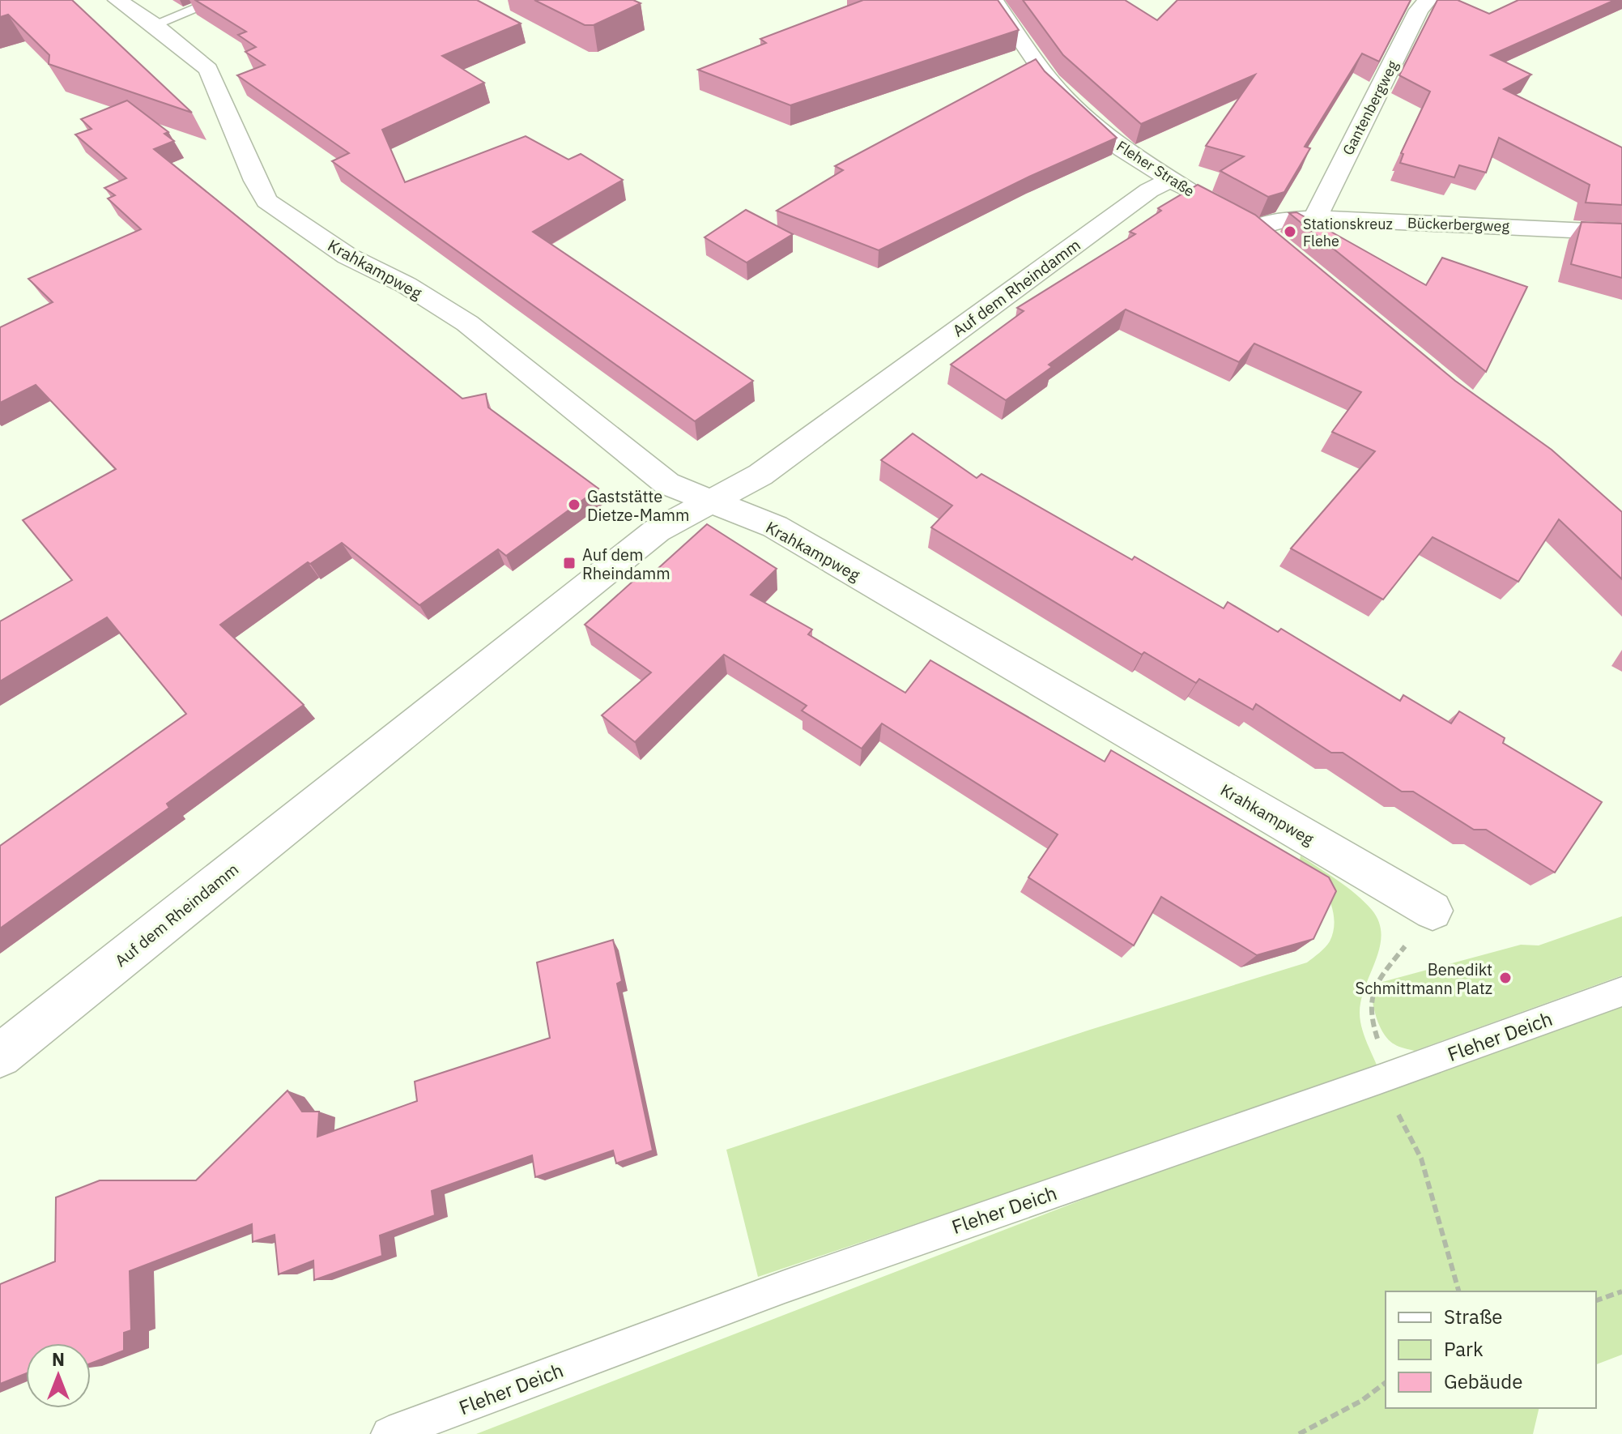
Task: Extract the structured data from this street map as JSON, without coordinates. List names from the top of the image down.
{
  "streets": {
    "street": [
      "Gantenbergweg",
      "Fleher Straße",
      "Bückerbergweg",
      "Krahkampweg",
      "Auf dem Rheindamm"
    ],
    "lane": ["Fleher Deich"]
  },
  "crossings": [
    ["Gantenbergweg", "Bückerbergweg"],
    ["Fleher Straße", "Bückerbergweg"],
    ["Fleher Straße", "Auf dem Rheindamm"],
    ["Krahkampweg", "Auf dem Rheindamm"]
  ],
  "places": {
    "other": ["Stationskreuz Flehe", "Gaststätte Dietze-Mamm", "Benedikt Schmittmann Platz"],
    "transit": ["Auf dem Rheindamm"]
  },
  "legend": ["Straße", "Park", "Gebäude"],
  "north": "top"
}
